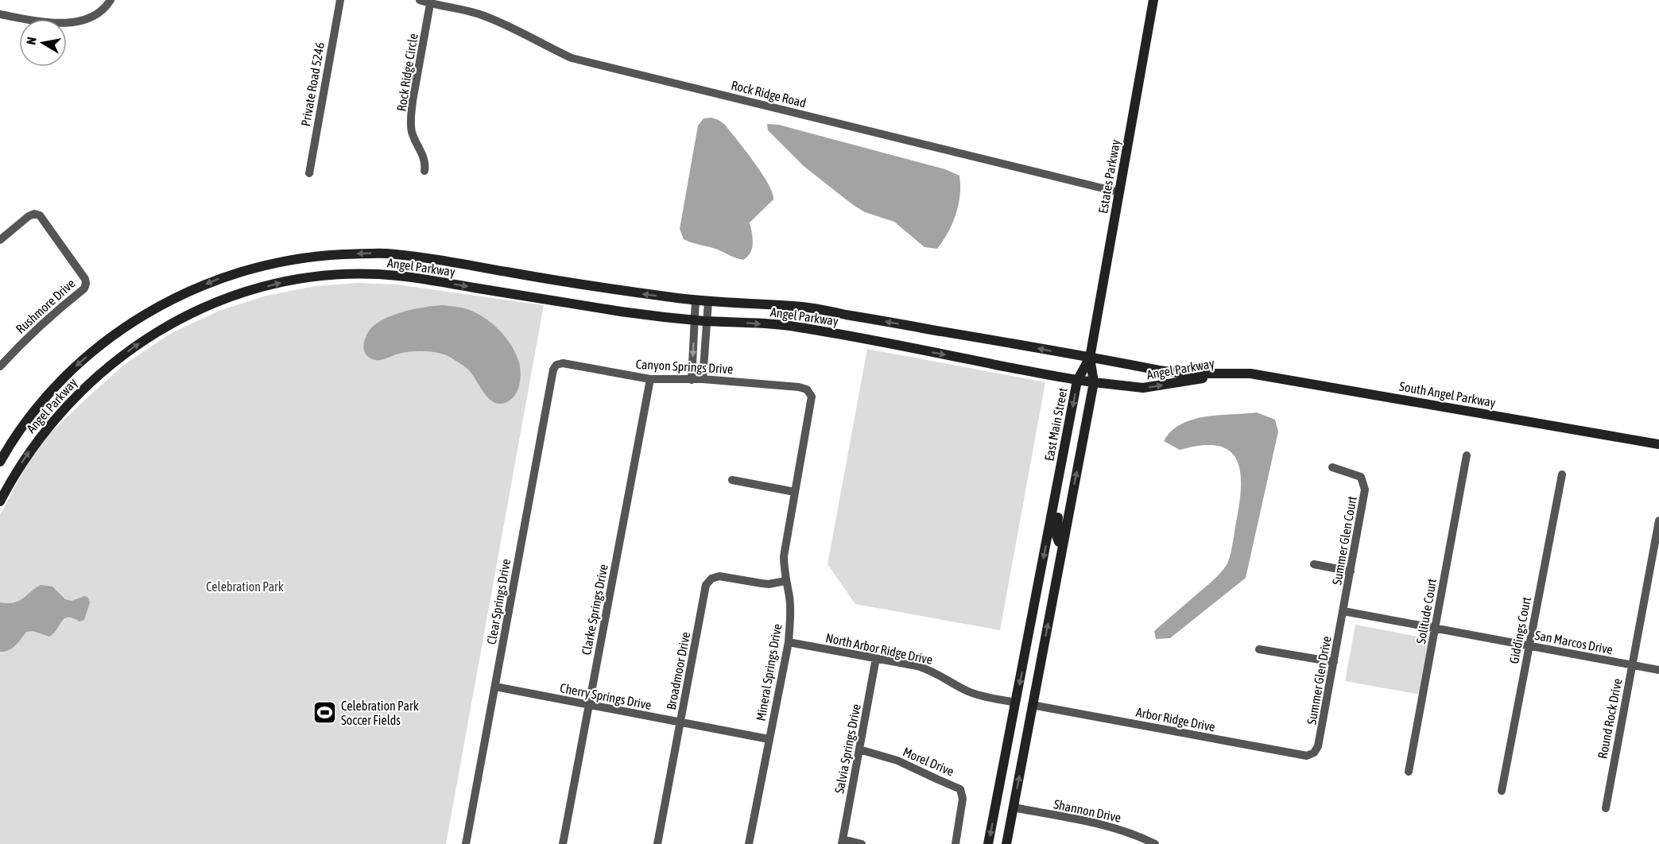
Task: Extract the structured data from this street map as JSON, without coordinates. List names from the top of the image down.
{
  "streets": {
    "main road": [
      "Estates Parkway",
      "Angel Parkway",
      "South Angel Parkway",
      "East Main Street"
    ],
    "street": [
      "Rock Ridge Circle",
      "Private Road 5246",
      "Rock Ridge Road",
      "Rushmore Drive",
      "Canyon Springs Drive",
      "Summer Glen Court",
      "Clear Springs Drive",
      "Clarke Springs Drive",
      "Solitude Court",
      "Giddings Court",
      "San Marcos Drive",
      "North Arbor Ridge Drive",
      "Broadmoor Drive",
      "Mineral Springs Drive",
      "Summer Glen Drive",
      "Cherry Springs Drive",
      "Round Rock Drive",
      "Arbor Ridge Drive",
      "Salvia Springs Drive",
      "Morel Drive",
      "Shannon Drive"
    ]
  },
  "crossings": [
    ["Rock Ridge Circle", "Rock Ridge Road"],
    ["Rock Ridge Road", "Estates Parkway"],
    ["Estates Parkway", "Angel Parkway"],
    ["Estates Parkway", "East Main Street"],
    ["Angel Parkway", "South Angel Parkway"],
    ["Angel Parkway", "East Main Street"],
    ["Canyon Springs Drive", "Clear Springs Drive"],
    ["Canyon Springs Drive", "Clarke Springs Drive"],
    ["Canyon Springs Drive", "Mineral Springs Drive"],
    ["East Main Street", "North Arbor Ridge Drive"],
    ["Summer Glen Court", "San Marcos Drive"],
    ["Summer Glen Court", "Summer Glen Drive"],
    ["Clear Springs Drive", "Cherry Springs Drive"],
    ["Clarke Springs Drive", "Cherry Springs Drive"],
    ["Solitude Court", "San Marcos Drive"],
    ["Giddings Court", "San Marcos Drive"],
    ["San Marcos Drive", "Summer Glen Drive"],
    ["San Marcos Drive", "Round Rock Drive"],
    ["North Arbor Ridge Drive", "Mineral Springs Drive"],
    ["North Arbor Ridge Drive", "Salvia Springs Drive"],
    ["Broadmoor Drive", "Mineral Springs Drive"],
    ["Broadmoor Drive", "Cherry Springs Drive"],
    ["Mineral Springs Drive", "Cherry Springs Drive"],
    ["Summer Glen Drive", "Arbor Ridge Drive"],
    ["Salvia Springs Drive", "Morel Drive"]
  ],
  "parks": ["Celebration Park"],
  "places": {
    "sports": ["Celebration Park Soccer Fields"]
  },
  "north": "left"
}
